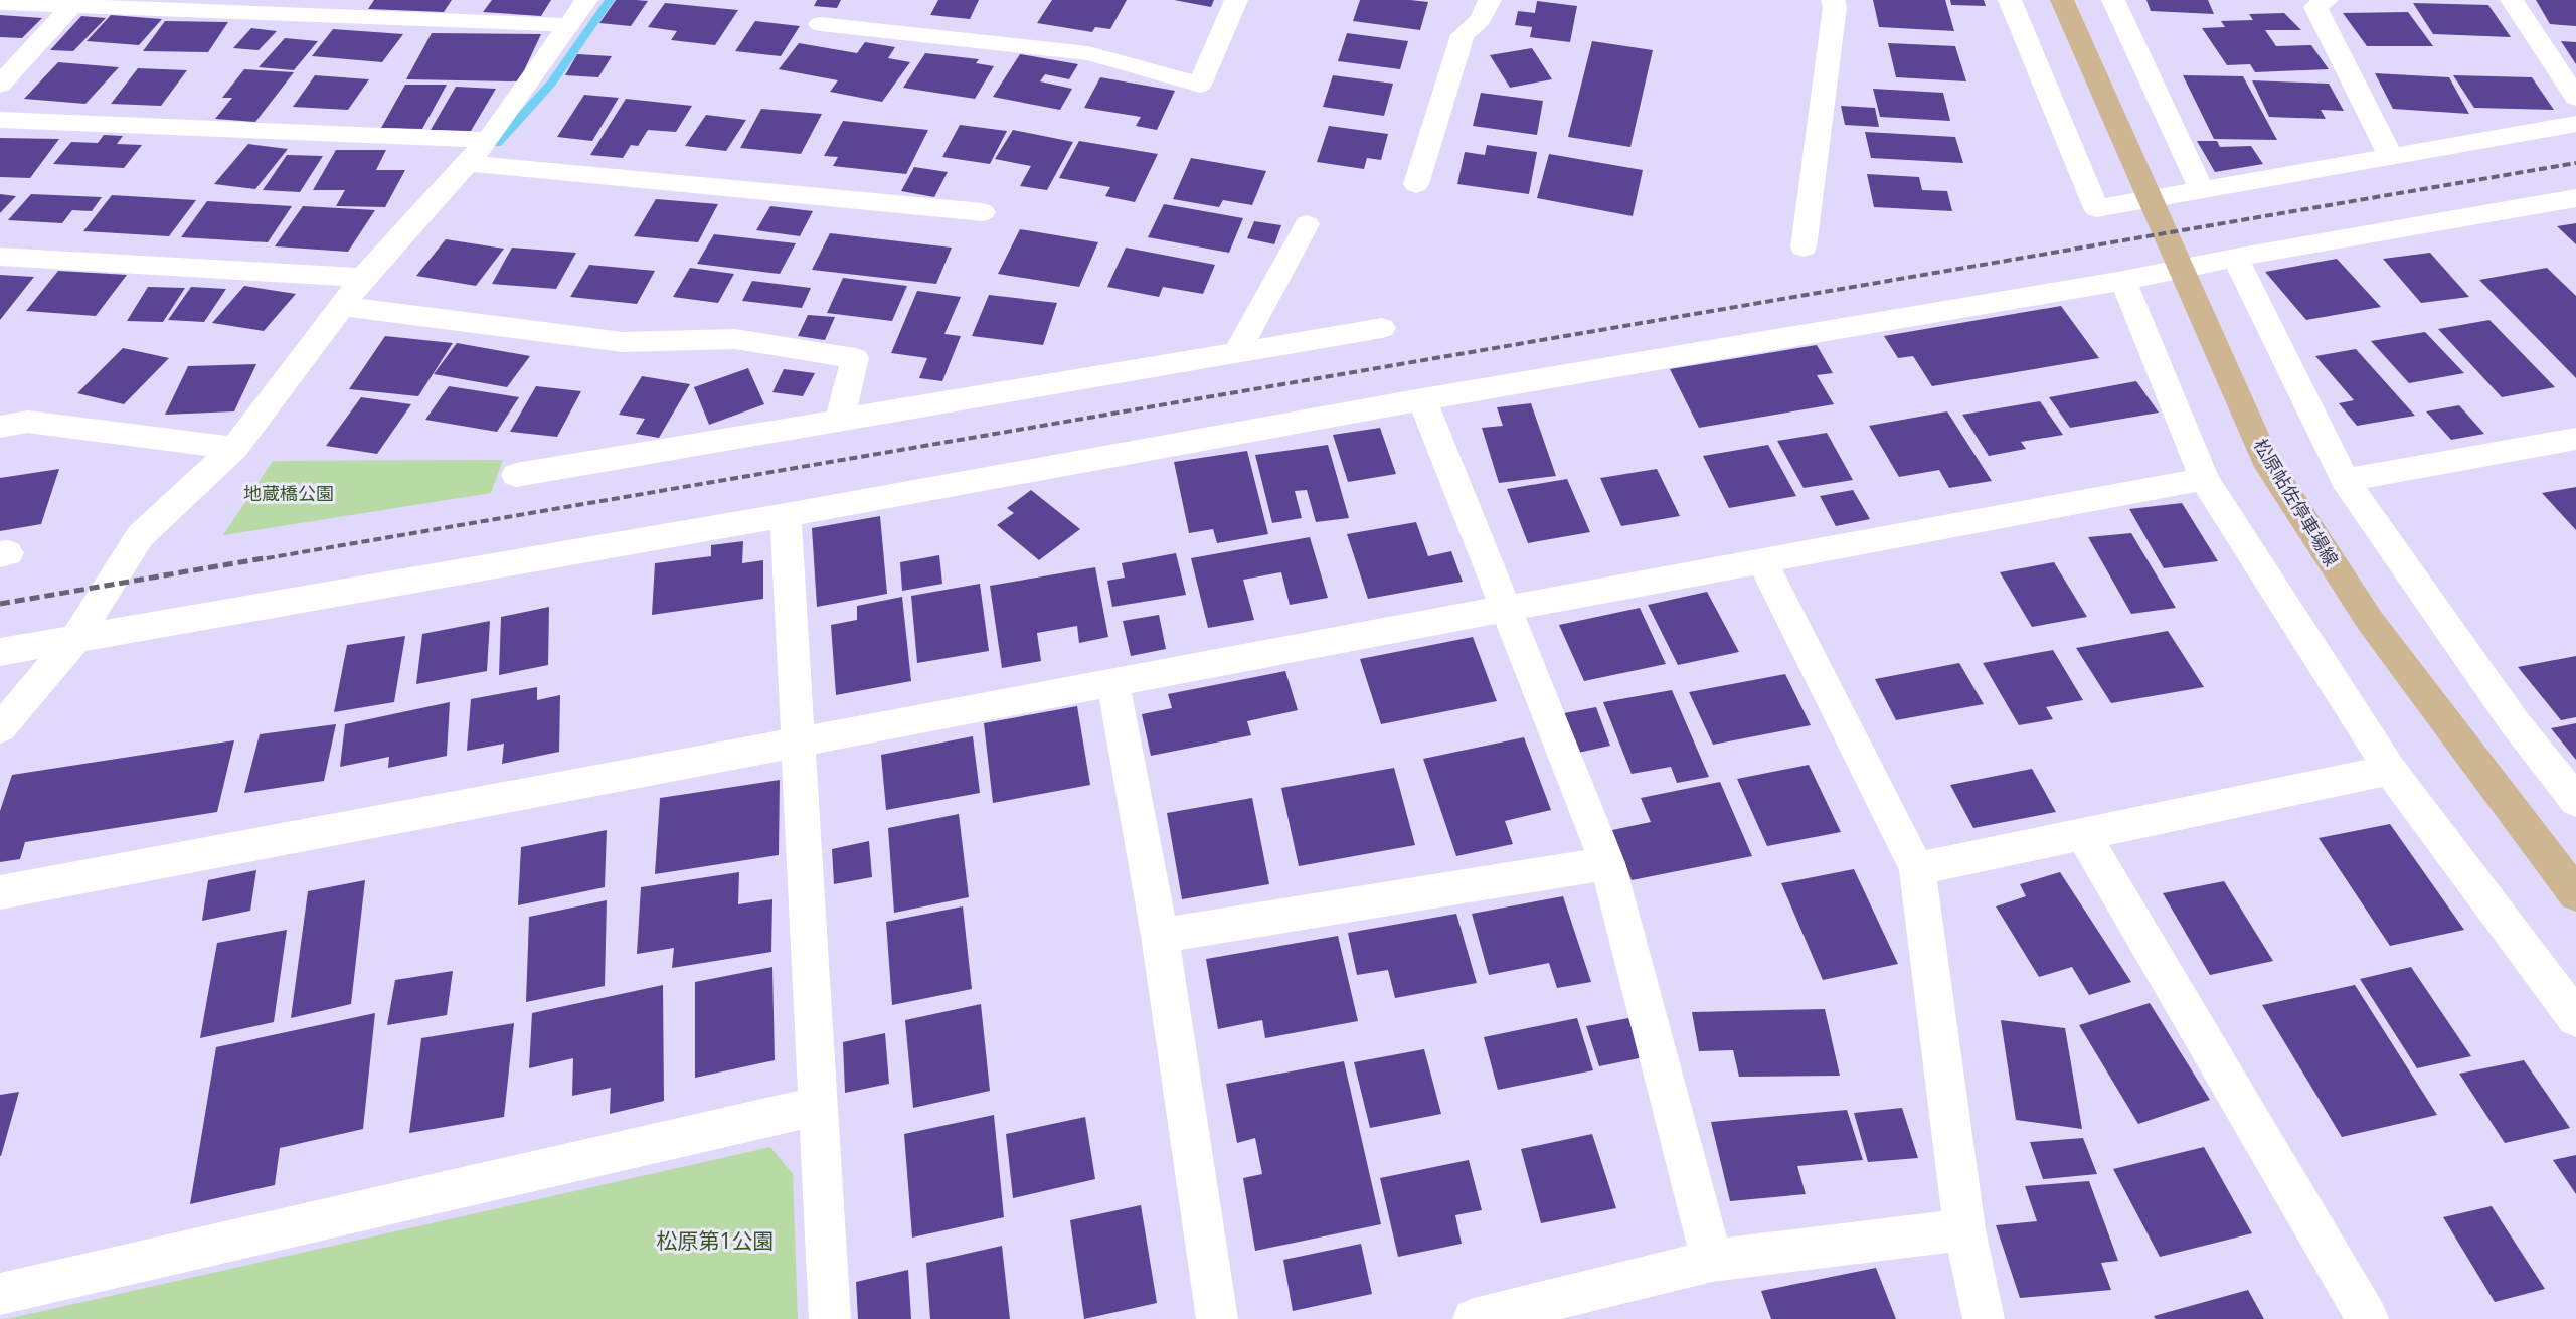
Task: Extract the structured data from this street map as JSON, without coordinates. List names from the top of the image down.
{
  "streets": {
    "main road": ["松原帖佐停車場線"]
  },
  "parks": ["地蔵橋公園", "松原第1公園"]
}
